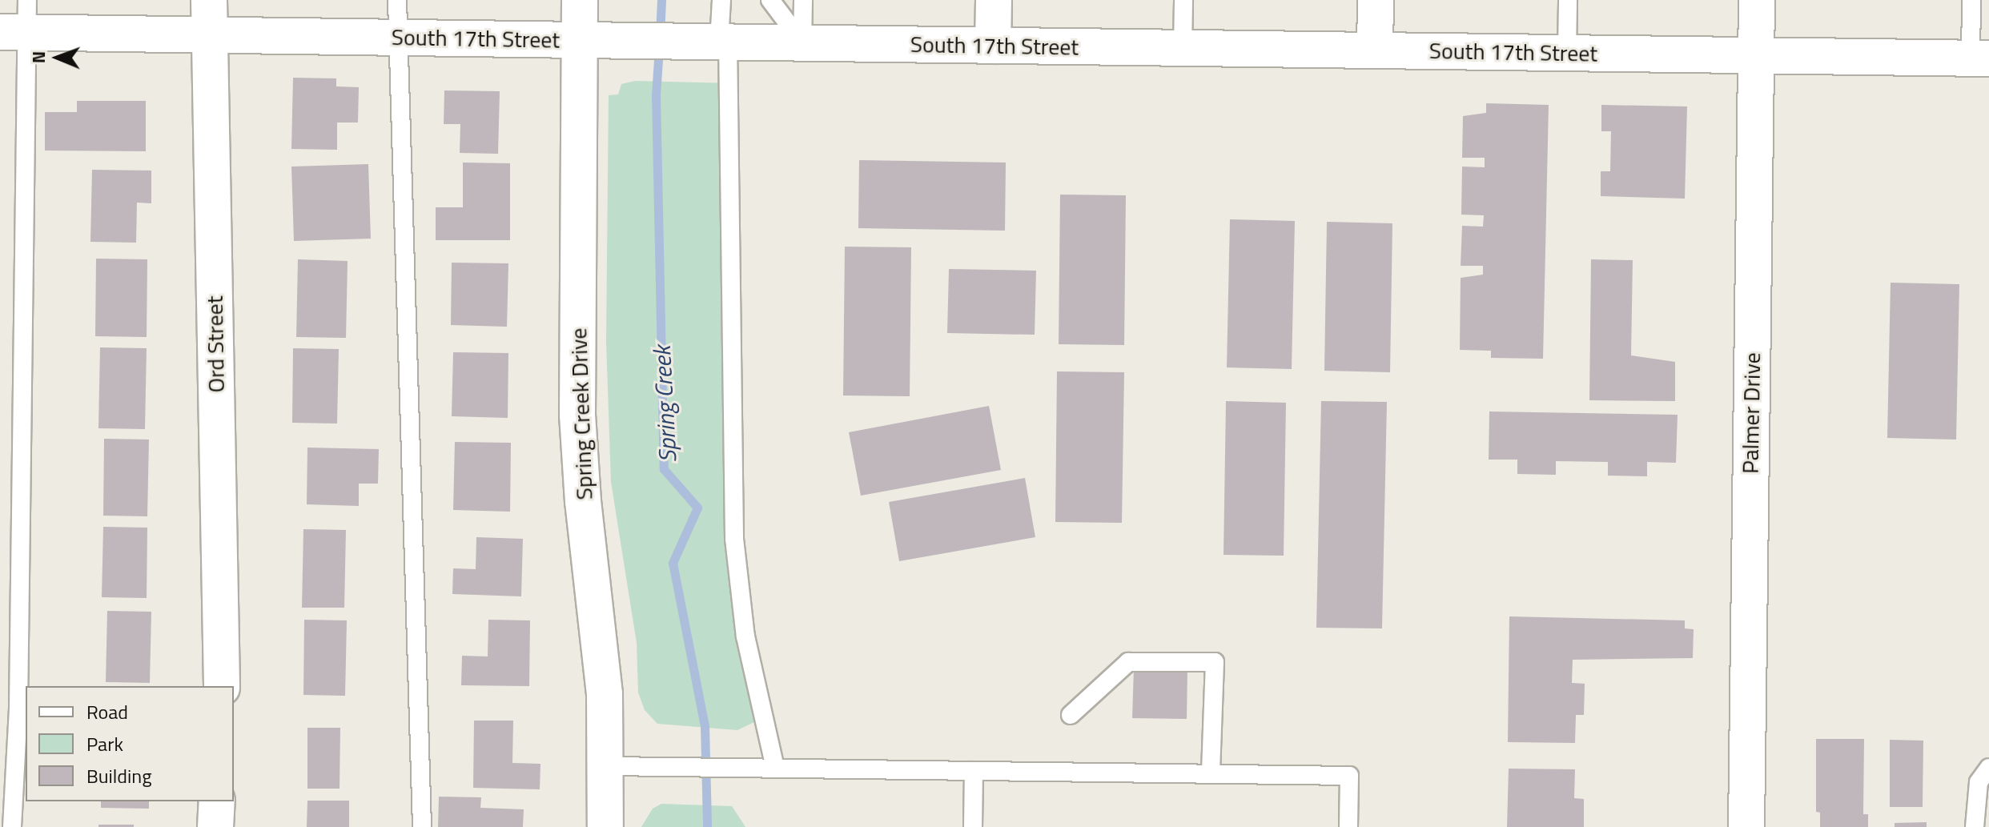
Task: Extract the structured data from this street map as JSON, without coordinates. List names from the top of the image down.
{
  "streets": {
    "street": [
      "South 17th Street",
      "Ord Street",
      "Palmer Drive",
      "Spring Creek Drive"
    ]
  },
  "crossings": [
    ["South 17th Street", "Ord Street"],
    ["South 17th Street", "Palmer Drive"],
    ["South 17th Street", "Spring Creek Drive"]
  ],
  "water": ["Spring Creek"],
  "legend": ["Road", "Park", "Building"],
  "north": "left"
}
